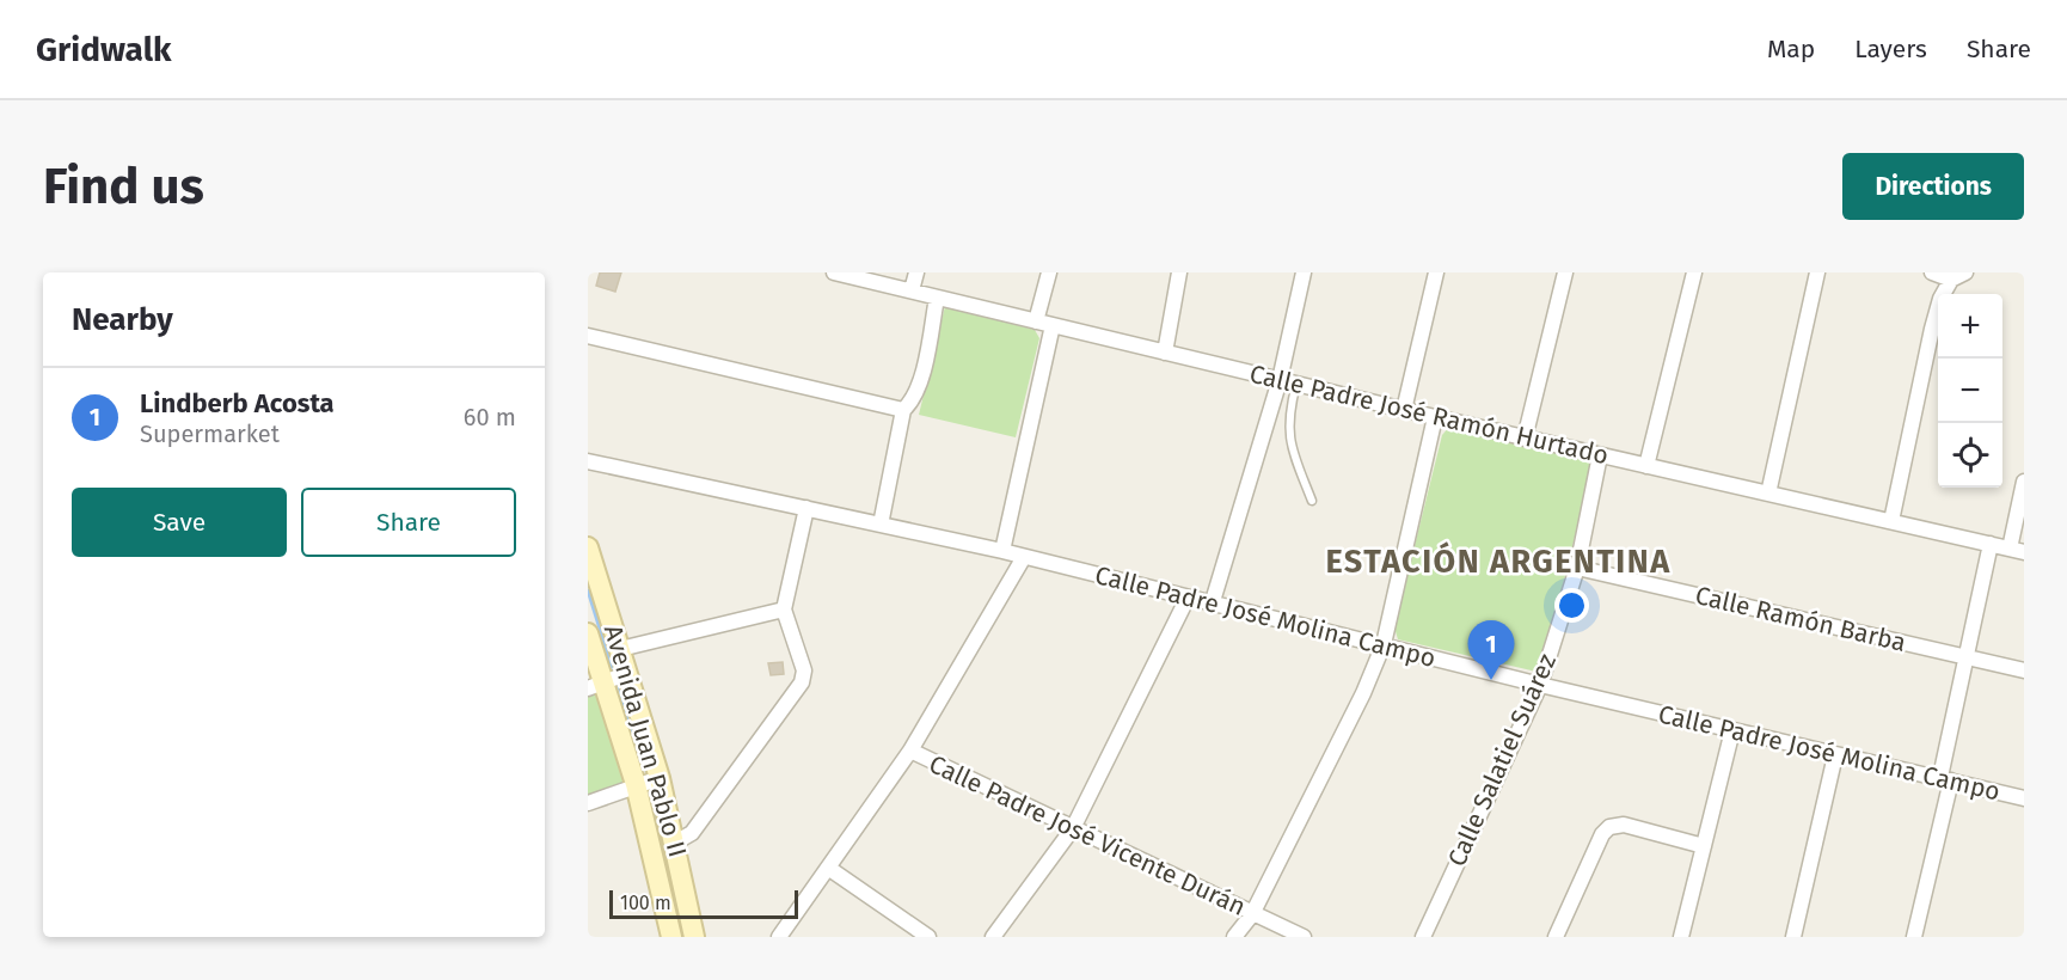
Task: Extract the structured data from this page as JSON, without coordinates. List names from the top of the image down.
{
  "streets": {
    "street": [
      "Calle Padre José Ramón Hurtado",
      "Calle Padre José Molina Campo",
      "Calle Ramón Barba",
      "Avenida Juan Pablo II",
      "Calle Salatiel Suárez",
      "Calle Padre José Vicente Durán"
    ]
  },
  "crossings": [
    ["Calle Padre José Ramón Hurtado", "Calle Salatiel Suárez"],
    ["Calle Padre José Molina Campo", "Calle Salatiel Suárez"],
    ["Calle Ramón Barba", "Calle Salatiel Suárez"]
  ],
  "districts": ["ESTACIÓN ARGENTINA"],
  "scale_bar": "100 m",
  "page": {
    "header": "Gridwalk",
    "nav": ["Map", "Layers", "Share"],
    "buttons": [
      "Directions",
      ["Save", "Share"]
    ],
    "title": "Find us",
    "heading": "Nearby",
    "map_buttons": ["+", "−"],
    "list": [
      {
        "mark": "1",
        "name": "Lindberb Acosta",
        "note": "Supermarket",
        "value": "60 m"
      }
    ],
    "pins": "1",
    "scale": "100 m"
  }
}
